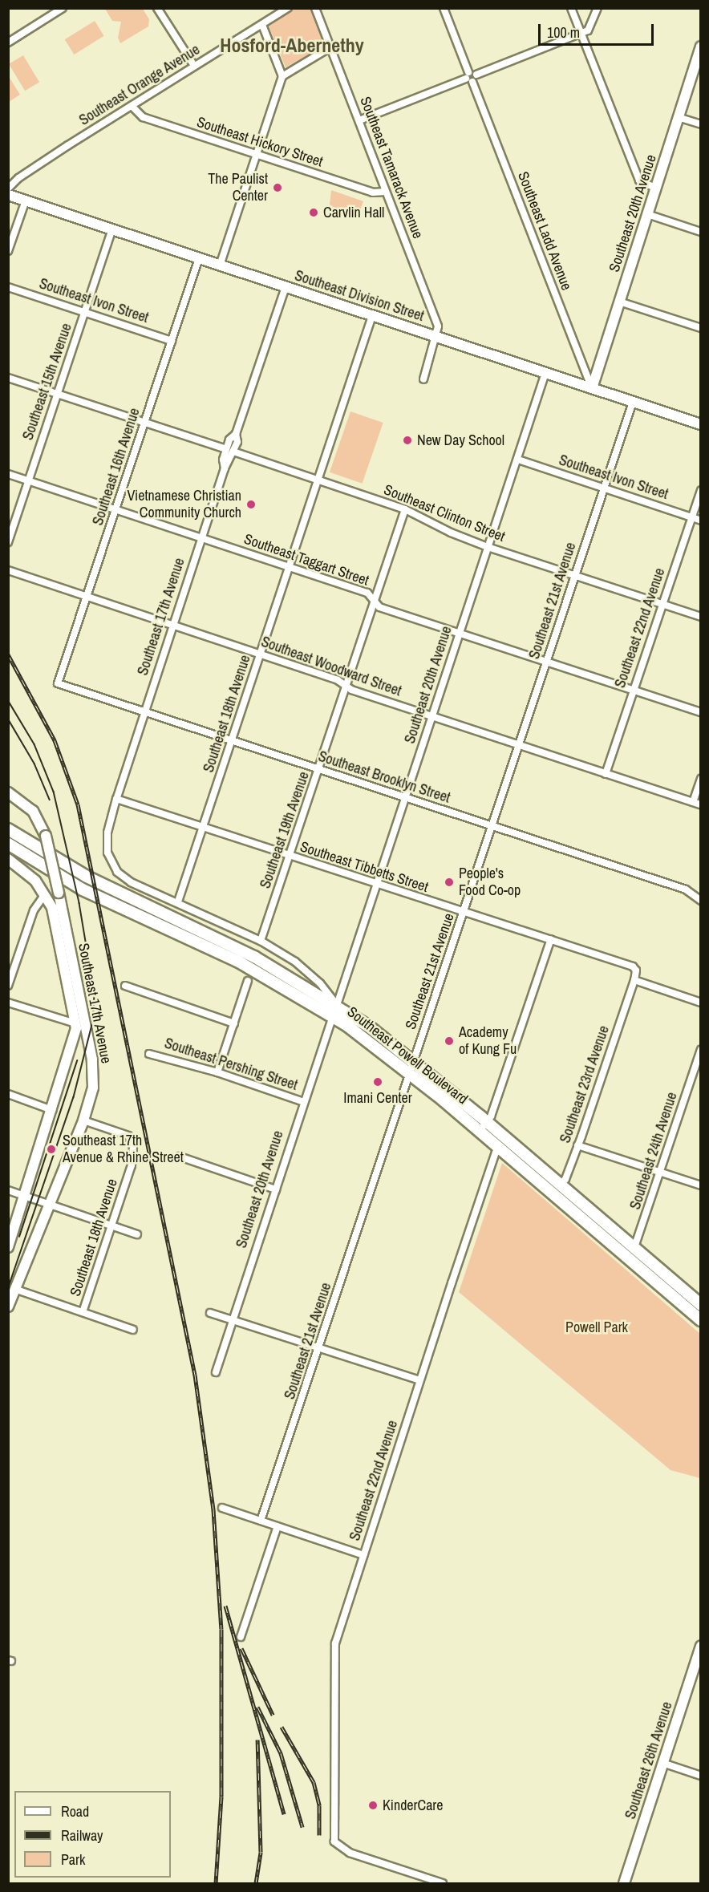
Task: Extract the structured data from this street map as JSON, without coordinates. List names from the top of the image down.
{
  "streets": {
    "main road": ["Southeast Powell Boulevard"],
    "street": [
      "Southeast Orange Avenue",
      "Southeast Hickory Street",
      "Southeast Tamarack Avenue",
      "Southeast 20th Avenue",
      "Southeast Ladd Avenue",
      "Southeast Division Street",
      "Southeast Ivon Street",
      "Southeast 15th Avenue",
      "Southeast 16th Avenue",
      "Southeast Clinton Street",
      "Southeast Taggart Street",
      "Southeast 21st Avenue",
      "Southeast 17th Avenue",
      "Southeast 22nd Avenue",
      "Southeast Woodward Street",
      "Southeast 18th Avenue",
      "Southeast Brooklyn Street",
      "Southeast 19th Avenue",
      "Southeast Tibbetts Street",
      "Southeast Pershing Street",
      "Southeast 23rd Avenue",
      "Southeast 24th Avenue",
      "Southeast 26th Avenue"
    ]
  },
  "crossings": [
    ["Southeast Orange Avenue", "Southeast Hickory Street"],
    ["Southeast Hickory Street", "Southeast Tamarack Avenue"],
    ["Southeast Tamarack Avenue", "Southeast Division Street"],
    ["Southeast 20th Avenue", "Southeast Ladd Avenue"],
    ["Southeast 20th Avenue", "Southeast Division Street"],
    ["Southeast 20th Avenue", "Southeast Ivon Street"],
    ["Southeast 20th Avenue", "Southeast Clinton Street"],
    ["Southeast 20th Avenue", "Southeast Taggart Street"],
    ["Southeast 20th Avenue", "Southeast Woodward Street"],
    ["Southeast 20th Avenue", "Southeast Brooklyn Street"],
    ["Southeast 20th Avenue", "Southeast Tibbetts Street"],
    ["Southeast 20th Avenue", "Southeast Powell Boulevard"],
    ["Southeast 20th Avenue", "Southeast Pershing Street"],
    ["Southeast Ladd Avenue", "Southeast Division Street"],
    ["Southeast Division Street", "Southeast 15th Avenue"],
    ["Southeast Division Street", "Southeast 16th Avenue"],
    ["Southeast Division Street", "Southeast 21st Avenue"],
    ["Southeast Division Street", "Southeast 17th Avenue"],
    ["Southeast Division Street", "Southeast 18th Avenue"],
    ["Southeast Ivon Street", "Southeast 15th Avenue"],
    ["Southeast Ivon Street", "Southeast 16th Avenue"],
    ["Southeast Ivon Street", "Southeast 21st Avenue"],
    ["Southeast Ivon Street", "Southeast 22nd Avenue"],
    ["Southeast 15th Avenue", "Southeast Clinton Street"],
    ["Southeast 15th Avenue", "Southeast Taggart Street"],
    ["Southeast 16th Avenue", "Southeast Clinton Street"],
    ["Southeast 16th Avenue", "Southeast Taggart Street"],
    ["Southeast 16th Avenue", "Southeast Woodward Street"],
    ["Southeast 16th Avenue", "Southeast Brooklyn Street"],
    ["Southeast Clinton Street", "Southeast 21st Avenue"],
    ["Southeast Clinton Street", "Southeast 17th Avenue"],
    ["Southeast Clinton Street", "Southeast 22nd Avenue"],
    ["Southeast Clinton Street", "Southeast 18th Avenue"],
    ["Southeast Clinton Street", "Southeast 19th Avenue"],
    ["Southeast Taggart Street", "Southeast 21st Avenue"],
    ["Southeast Taggart Street", "Southeast 17th Avenue"],
    ["Southeast Taggart Street", "Southeast 22nd Avenue"],
    ["Southeast Taggart Street", "Southeast 18th Avenue"],
    ["Southeast Taggart Street", "Southeast 19th Avenue"],
    ["Southeast 21st Avenue", "Southeast Woodward Street"],
    ["Southeast 21st Avenue", "Southeast Brooklyn Street"],
    ["Southeast 21st Avenue", "Southeast Tibbetts Street"],
    ["Southeast 21st Avenue", "Southeast Powell Boulevard"],
    ["Southeast 17th Avenue", "Southeast Woodward Street"],
    ["Southeast 17th Avenue", "Southeast 18th Avenue"],
    ["Southeast 17th Avenue", "Southeast Brooklyn Street"],
    ["Southeast 17th Avenue", "Southeast Tibbetts Street"],
    ["Southeast 22nd Avenue", "Southeast Woodward Street"],
    ["Southeast 22nd Avenue", "Southeast Powell Boulevard"],
    ["Southeast Woodward Street", "Southeast 18th Avenue"],
    ["Southeast Woodward Street", "Southeast 19th Avenue"],
    ["Southeast 18th Avenue", "Southeast Brooklyn Street"],
    ["Southeast 18th Avenue", "Southeast Tibbetts Street"],
    ["Southeast Brooklyn Street", "Southeast 19th Avenue"],
    ["Southeast 19th Avenue", "Southeast Tibbetts Street"],
    ["Southeast Tibbetts Street", "Southeast 23rd Avenue"],
    ["Southeast Powell Boulevard", "Southeast 23rd Avenue"],
    ["Southeast Powell Boulevard", "Southeast 24th Avenue"]
  ],
  "districts": ["Hosford-Abernethy"],
  "parks": ["Powell Park"],
  "places": [
    "The Paulist Center",
    "Carvlin Hall",
    "New Day School",
    "Vietnamese Christian Community Church",
    "People's Food Co-op",
    "Academy of Kung Fu",
    "Imani Center",
    "Southeast 17th Avenue & Rhine Street",
    "KinderCare"
  ],
  "legend": ["Road", "Railway", "Park"],
  "scale_bar": "100 m"
}
